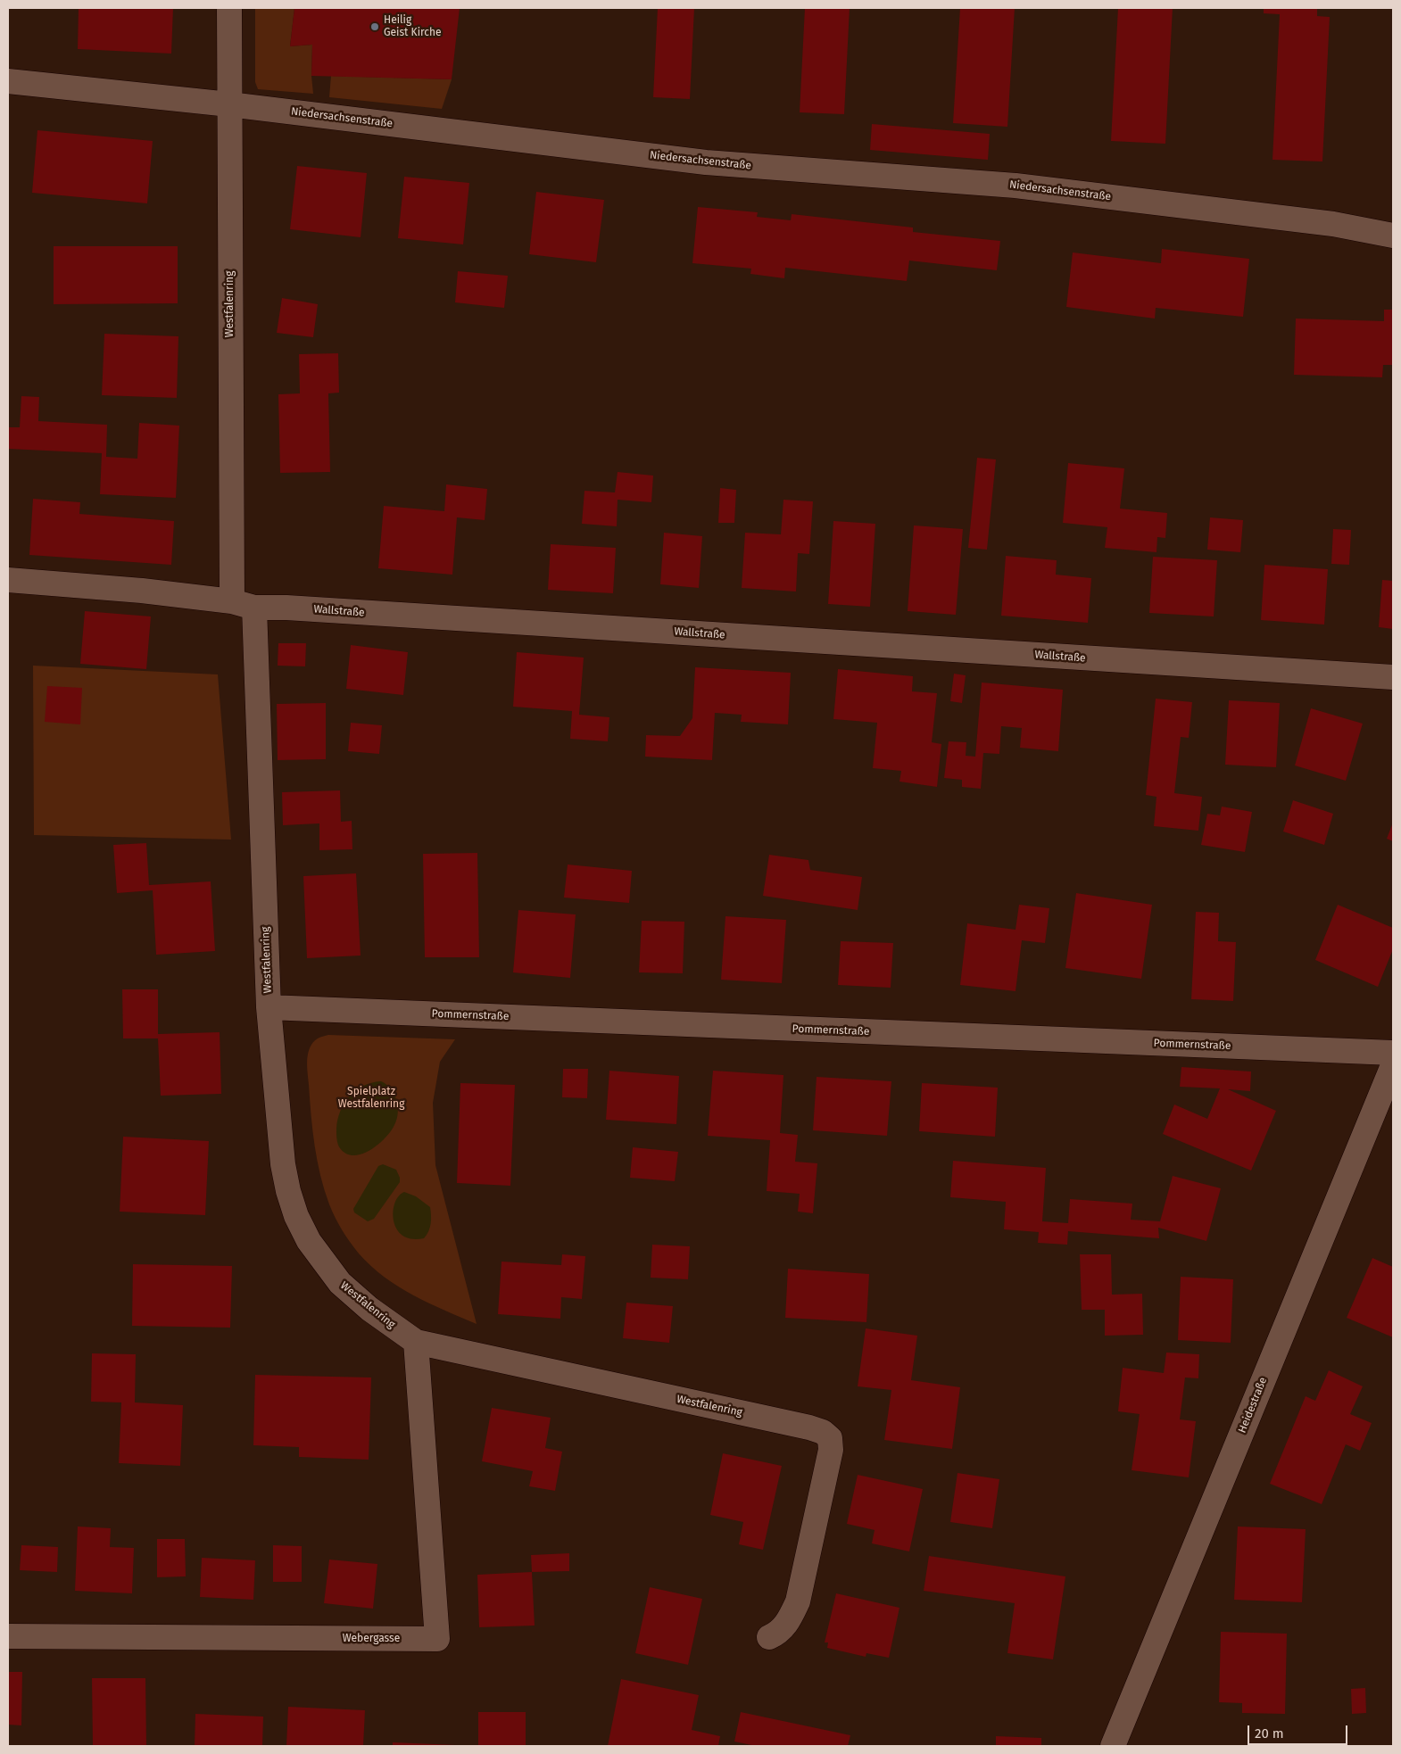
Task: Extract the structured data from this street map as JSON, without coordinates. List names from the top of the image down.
{
  "streets": {
    "street": [
      "Niedersachsenstraße",
      "Westfalenring",
      "Wallstraße",
      "Pommernstraße",
      "Heidestraße",
      "Webergasse"
    ]
  },
  "crossings": [
    ["Niedersachsenstraße", "Westfalenring"],
    ["Westfalenring", "Wallstraße"],
    ["Westfalenring", "Pommernstraße"],
    ["Westfalenring", "Webergasse"]
  ],
  "parks": ["Spielplatz Westfalenring"],
  "places": ["Heilig Geist Kirche"],
  "scale_bar": "20 m"
}
